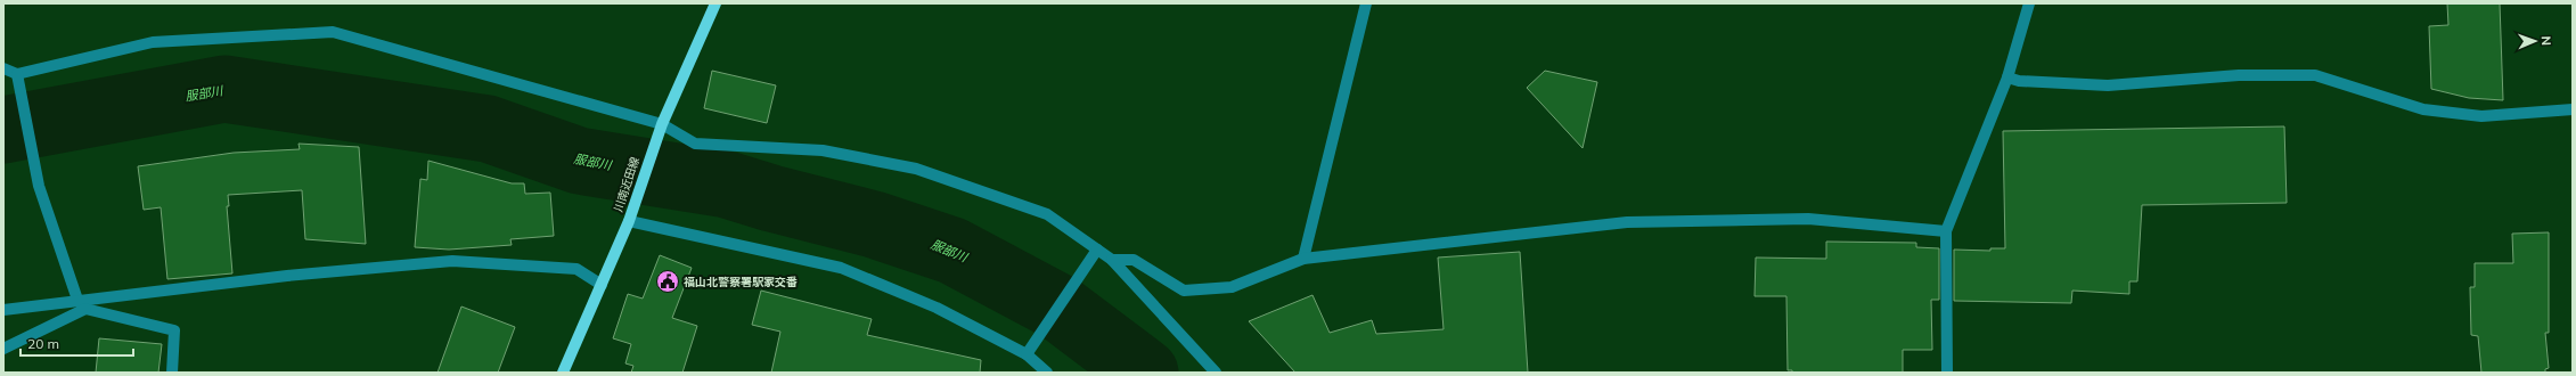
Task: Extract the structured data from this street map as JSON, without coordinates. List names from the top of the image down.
{
  "streets": {
    "main road": ["川南近田線"]
  },
  "water": ["服部川"],
  "places": {
    "public building": ["福山北警察署駅家交番"]
  },
  "scale_bar": "20 m",
  "north": "right"
}
